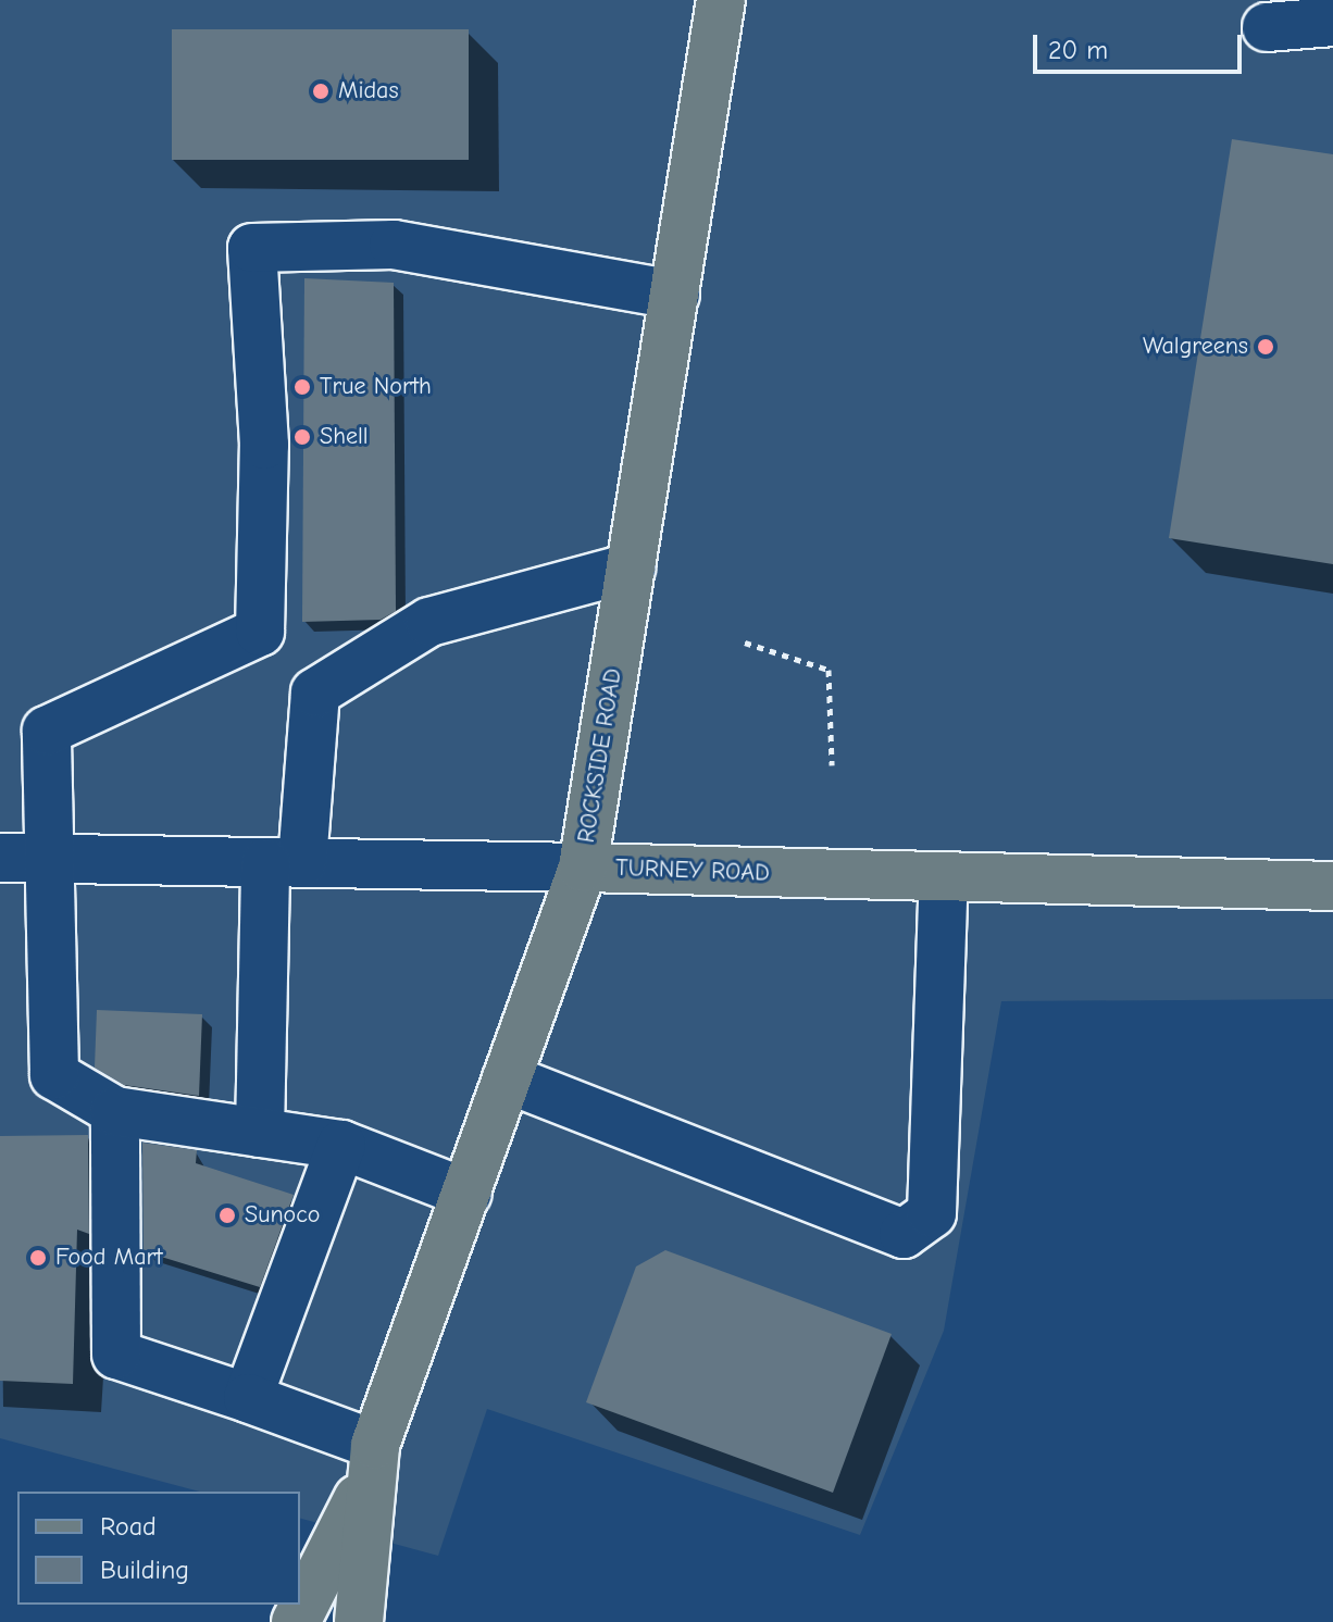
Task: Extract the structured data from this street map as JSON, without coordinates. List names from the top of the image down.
{
  "streets": {
    "main road": ["ROCKSIDE ROAD", "TURNEY ROAD"]
  },
  "crossings": [
    ["ROCKSIDE ROAD", "TURNEY ROAD"]
  ],
  "places": [
    "Midas",
    "Walgreens",
    "True North",
    "Shell",
    "Sunoco",
    "Food Mart"
  ],
  "legend": ["Road", "Building"],
  "scale_bar": "20 m"
}
